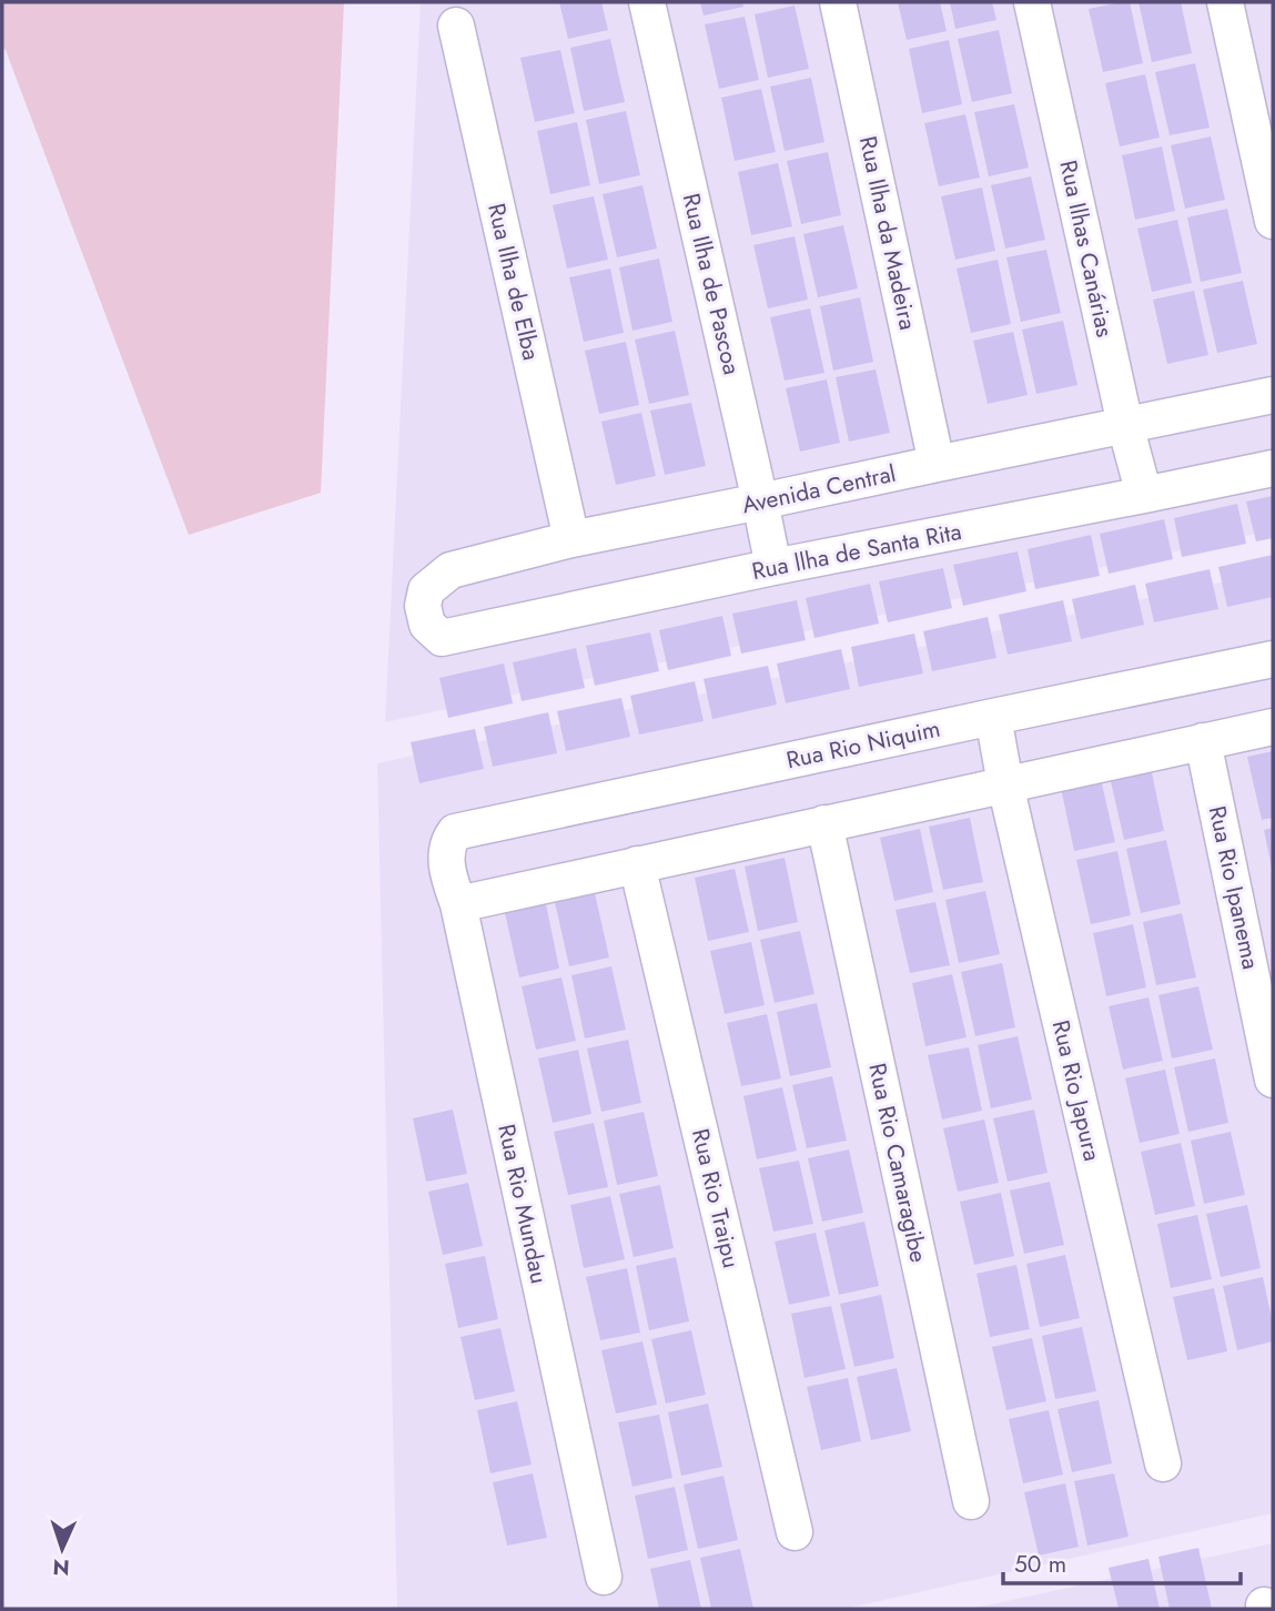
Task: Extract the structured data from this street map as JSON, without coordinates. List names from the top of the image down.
{
  "streets": {
    "street": [
      "Rua Ilha da Madeira",
      "Rua Ilhas Canárias",
      "Rua Ilha de Elba",
      "Rua Ilha de Pascoa",
      "Avenida Central",
      "Rua llha de Santa Rita",
      "Rua Rio Niquim",
      "Rua Rio Ipanema",
      "Rua Rio Japura",
      "Rua Rio Camaragibe",
      "Rua Rio Traipu",
      "Rua Rio Mundau"
    ]
  },
  "crossings": [
    ["Rua Ilha da Madeira", "Avenida Central"],
    ["Rua Ilhas Canárias", "Avenida Central"],
    ["Rua Ilhas Canárias", "Rua llha de Santa Rita"],
    ["Rua Ilha de Elba", "Avenida Central"],
    ["Rua Ilha de Pascoa", "Avenida Central"],
    ["Rua Ilha de Pascoa", "Rua llha de Santa Rita"],
    ["Avenida Central", "Rua llha de Santa Rita"],
    ["Rua Rio Niquim", "Rua Rio Japura"],
    ["Rua Rio Niquim", "Rua Rio Mundau"]
  ],
  "scale_bar": "50 m",
  "north": "bottom"
}
